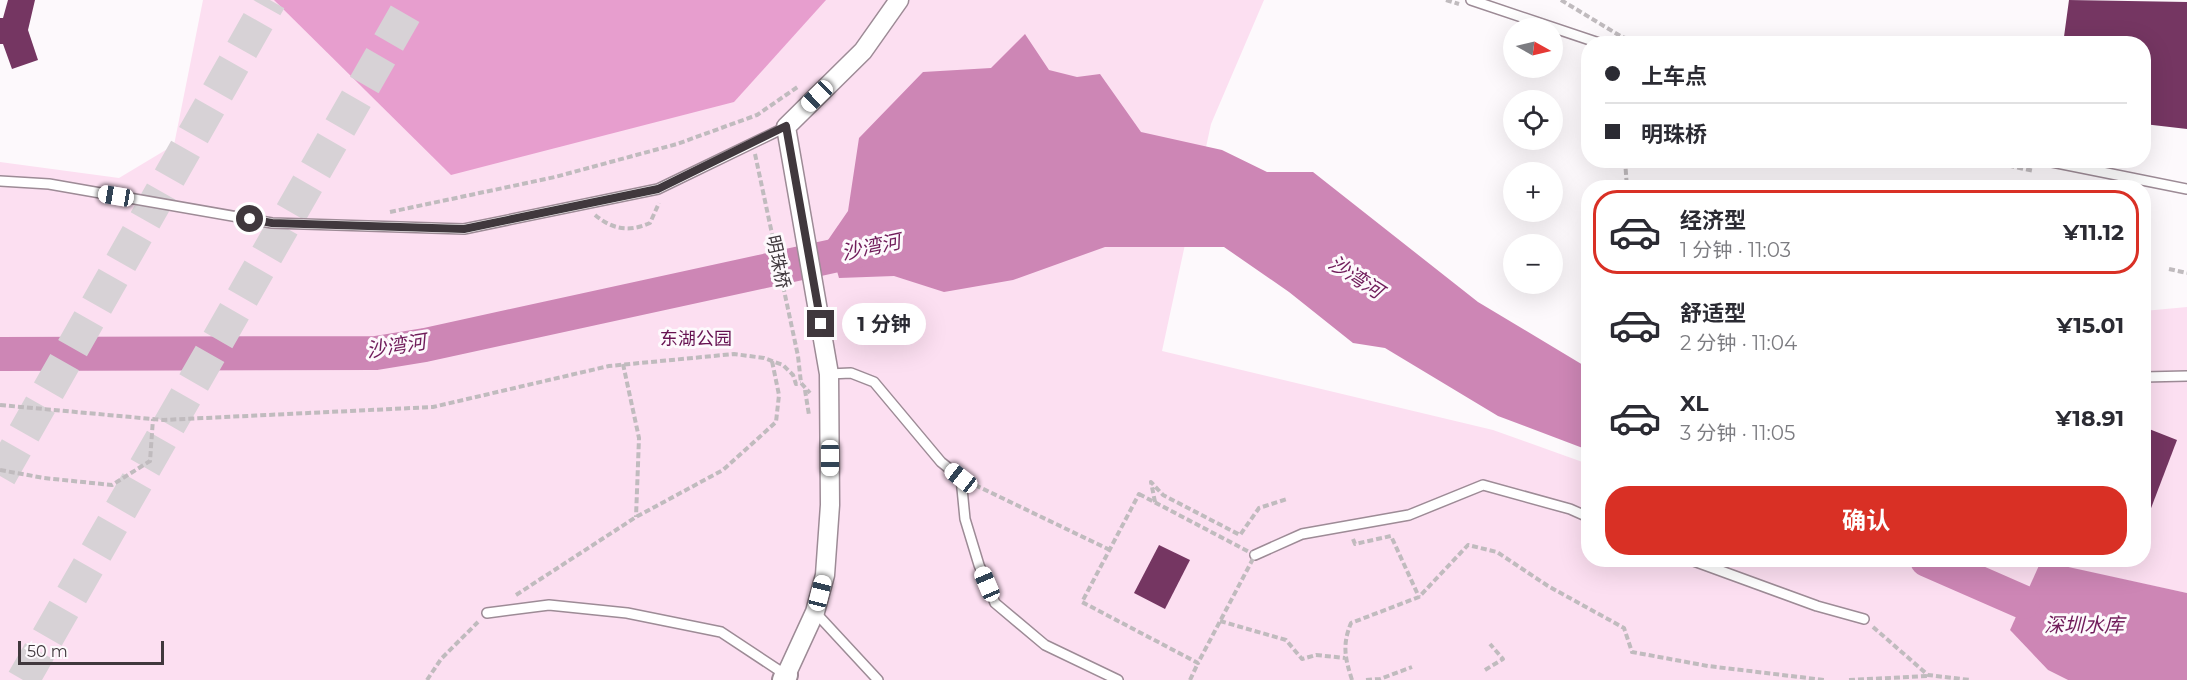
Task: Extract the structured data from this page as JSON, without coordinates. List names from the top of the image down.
{
  "streets": {
    "street": ["明珠桥"]
  },
  "water": ["沙湾河", "深圳水库"],
  "parks": ["东湖公园"],
  "scale_bar": "50 m",
  "north": "right",
  "page": {
    "map_buttons": ["+", "−"],
    "banner": ["上车点", "明珠桥"],
    "list": [
      {
        "name": "经济型",
        "note": "1 分钟 · 11:03",
        "value": "¥11.12"
      },
      {
        "name": "舒适型",
        "note": "2 分钟 · 11:04",
        "value": "¥15.01"
      },
      {
        "name": "XL",
        "note": "3 分钟 · 11:05",
        "value": "¥18.91"
      }
    ],
    "bubble": "1 分钟",
    "buttons": "确认",
    "scale": "50 m"
  }
}
